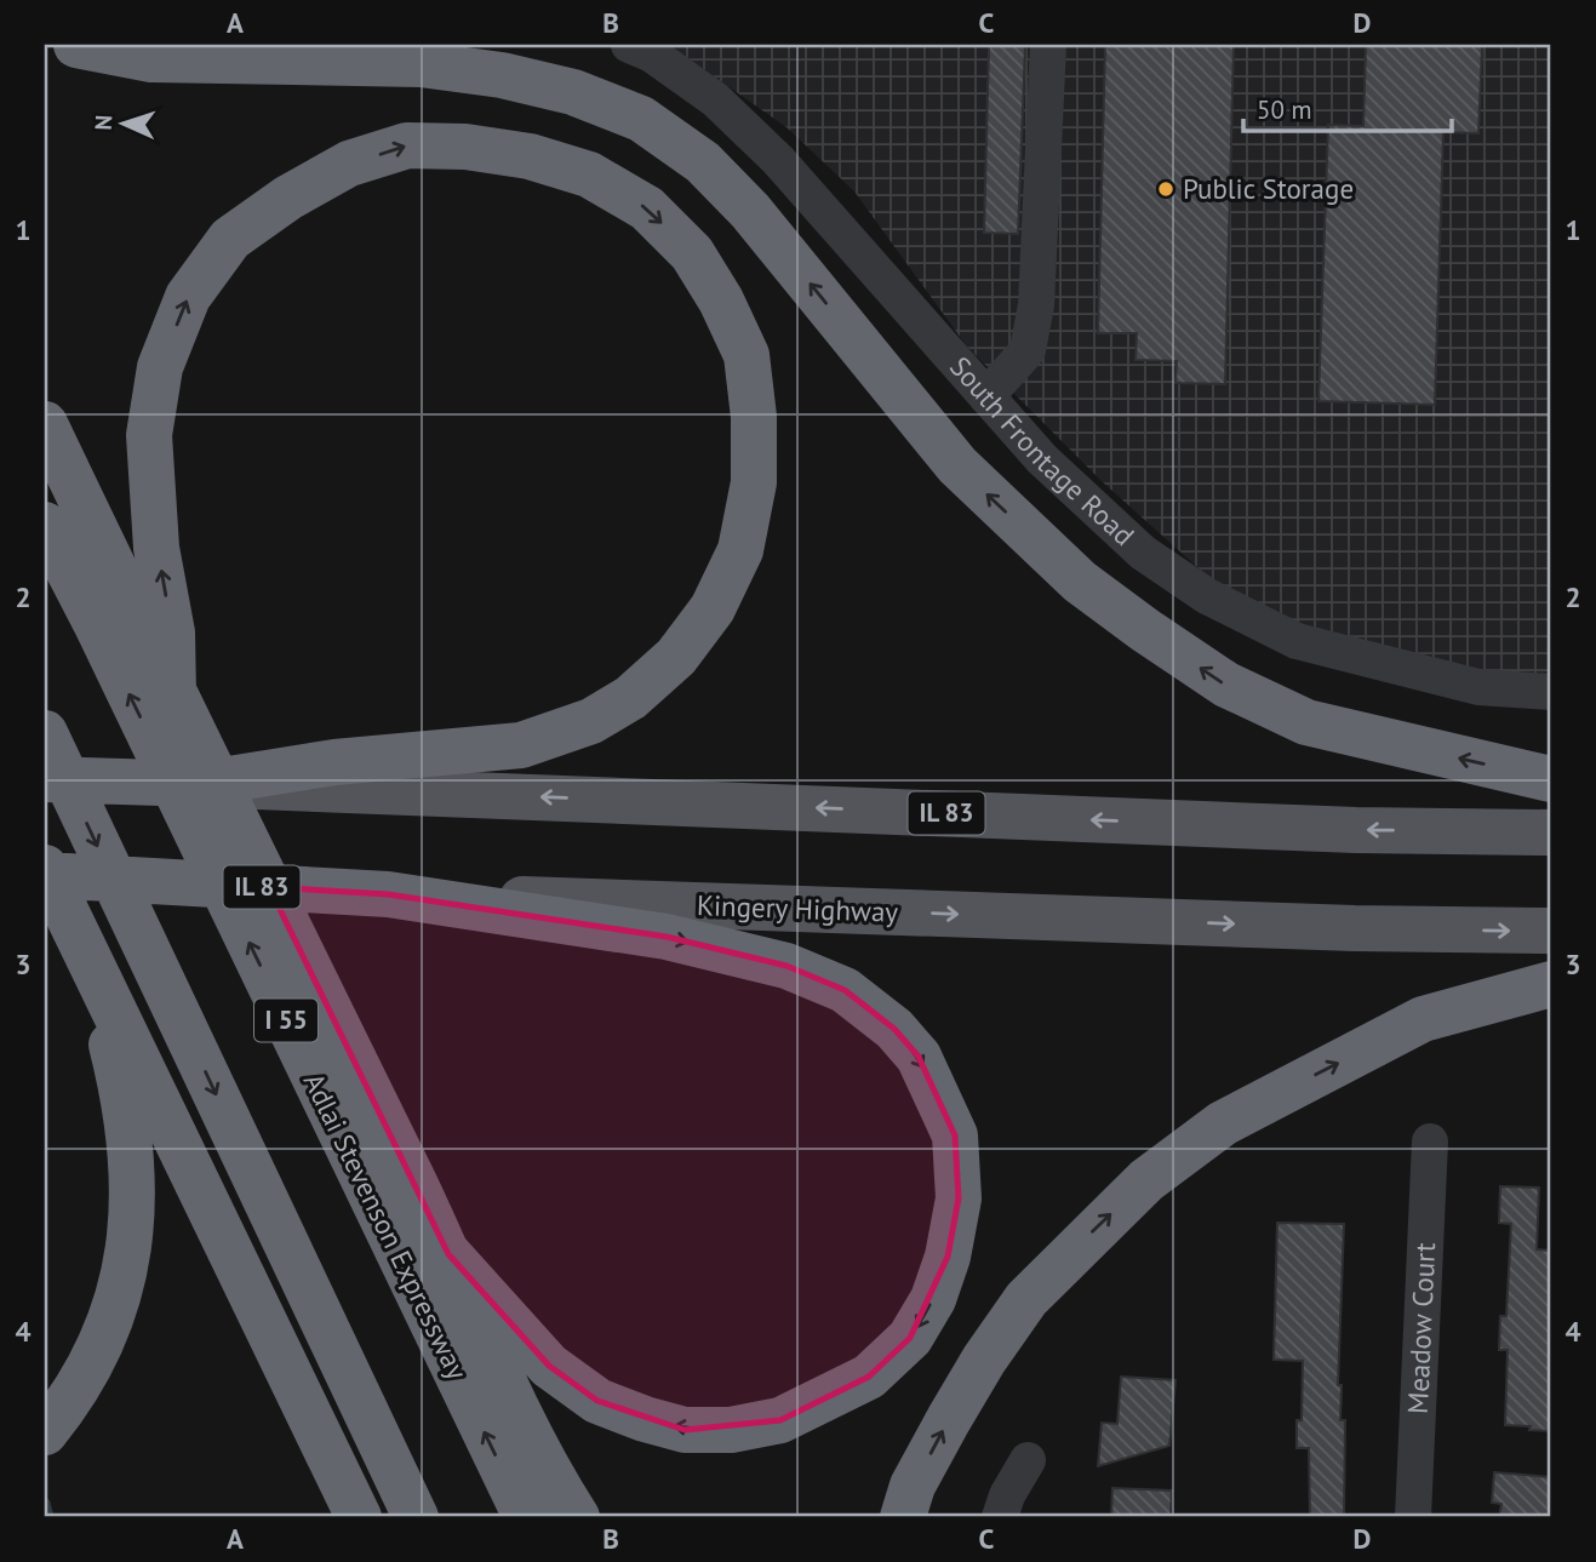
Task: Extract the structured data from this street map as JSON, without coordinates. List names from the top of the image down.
{
  "streets": {
    "highway": [
      "IL 83",
      "Kingery Highway",
      "I 55",
      "Adlai Stevenson Expressway"
    ],
    "street": ["South Frontage Road", "Meadow Court"]
  },
  "one_way": ["Kingery Highway"],
  "places": ["Public Storage"],
  "scale_bar": "50 m",
  "north": "left",
  "grid": {
    "columns": [
      "A",
      "B",
      "C",
      "D"
    ],
    "rows": [
      "1",
      "2",
      "3",
      "4"
    ]
  }
}
